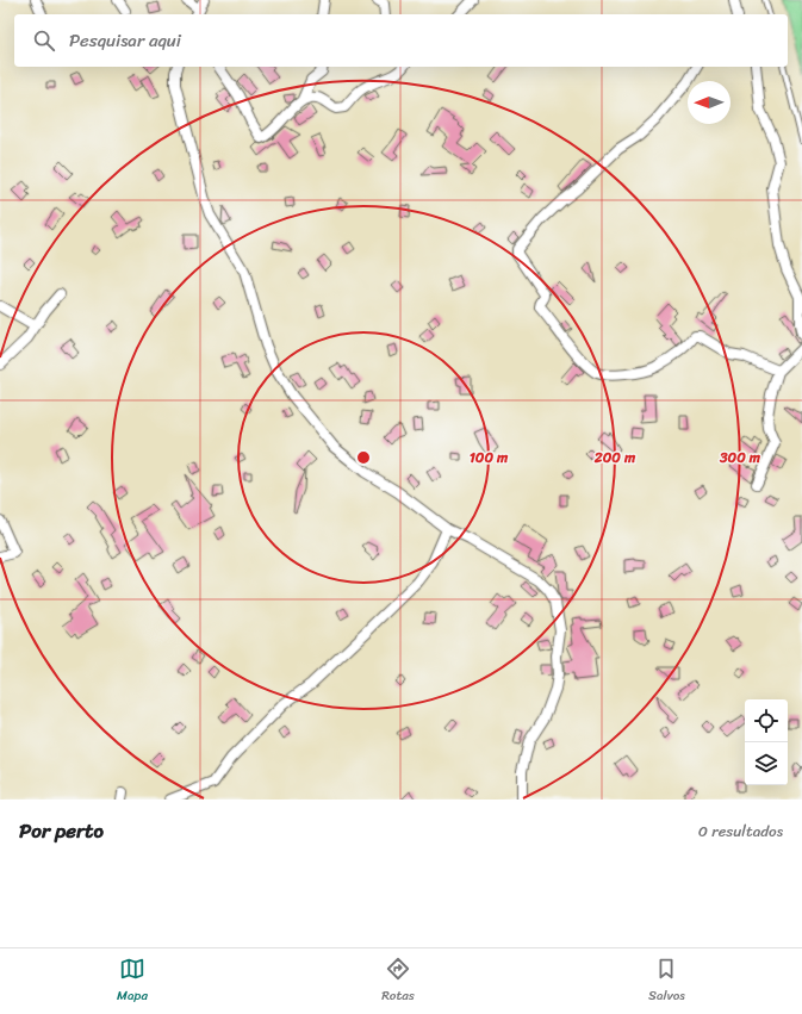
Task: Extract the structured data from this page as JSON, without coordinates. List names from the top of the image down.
{
  "north": "left",
  "page": {
    "search": "Pesquisar aqui",
    "heading": ["Por perto", "0 resultados"],
    "nav": ["Mapa", "Rotas", "Salvos"]
  },
  "rings": ["100 m", "200 m", "300 m"]
}
